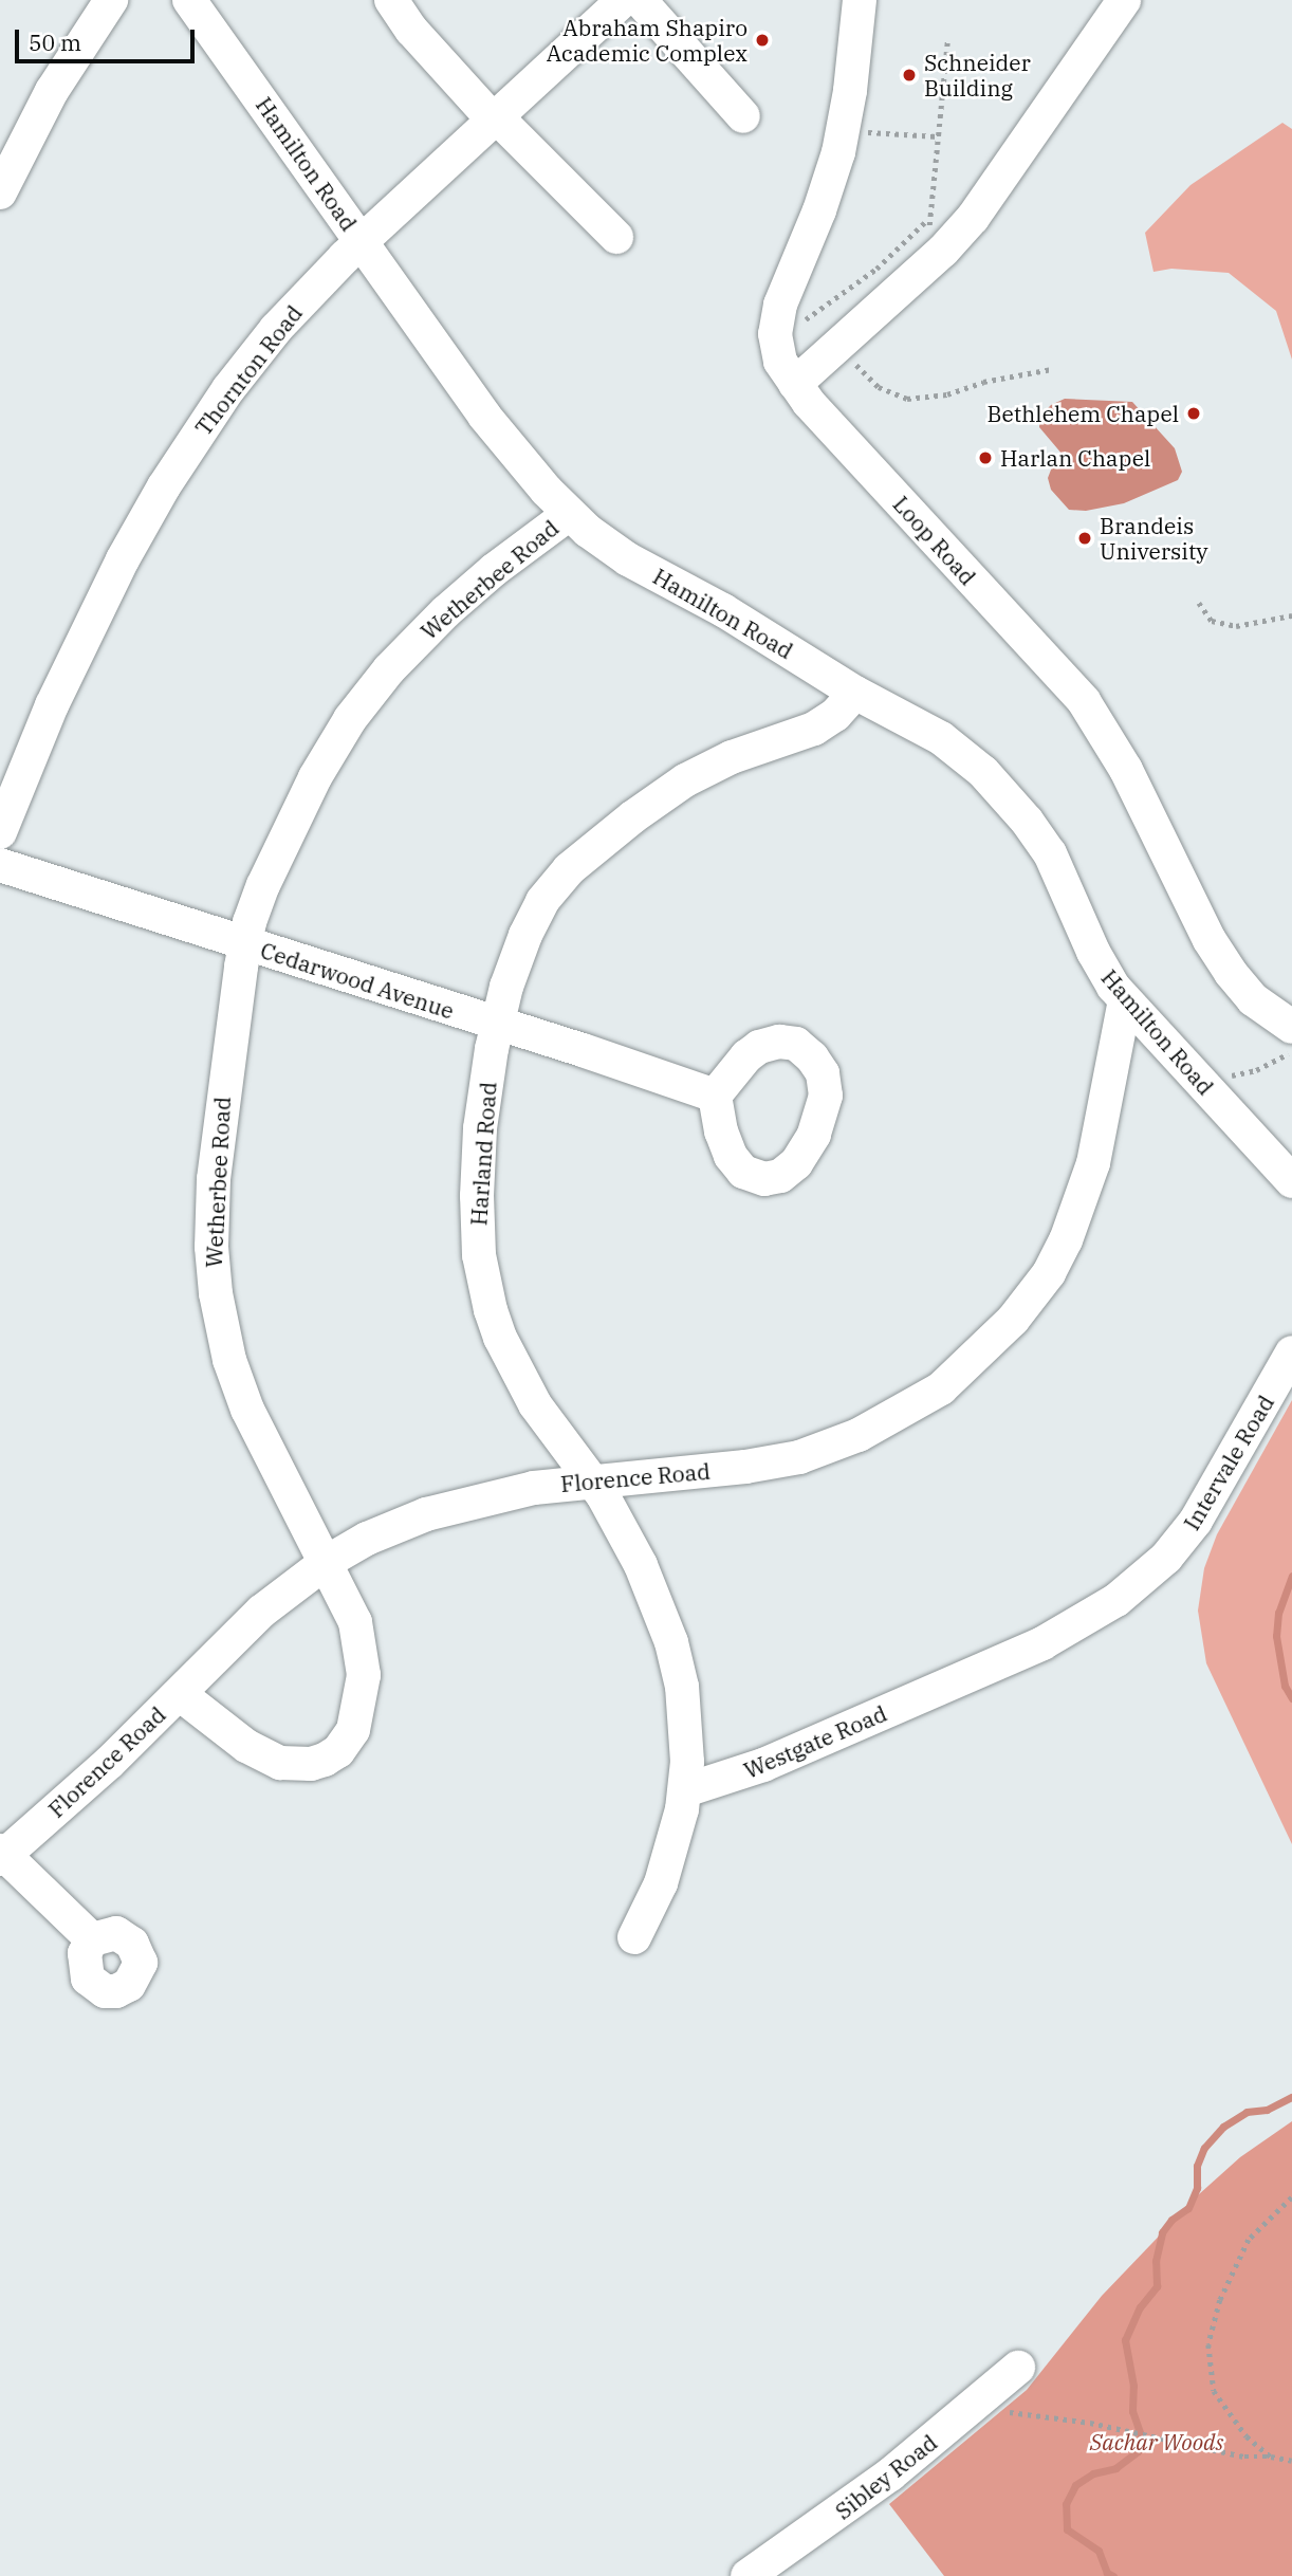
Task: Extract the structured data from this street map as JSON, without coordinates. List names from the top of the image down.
{
  "streets": {
    "street": [
      "Hamilton Road",
      "Thornton Road",
      "Loop Road",
      "Wetherbee Road",
      "Cedarwood Avenue",
      "Harland Road",
      "Intervale Road",
      "Florence Road",
      "Westgate Road",
      "Sibley Road"
    ]
  },
  "crossings": [
    ["Hamilton Road", "Thornton Road"],
    ["Hamilton Road", "Wetherbee Road"],
    ["Hamilton Road", "Harland Road"],
    ["Hamilton Road", "Florence Road"],
    ["Wetherbee Road", "Cedarwood Avenue"],
    ["Wetherbee Road", "Florence Road"],
    ["Cedarwood Avenue", "Harland Road"],
    ["Harland Road", "Florence Road"],
    ["Harland Road", "Westgate Road"],
    ["Intervale Road", "Westgate Road"]
  ],
  "parks": ["Sachar Woods"],
  "places": [
    "Abraham Shapiro Academic Complex",
    "Schneider Building",
    "Bethlehem Chapel",
    "Harlan Chapel",
    "Brandeis University"
  ],
  "scale_bar": "50 m"
}
